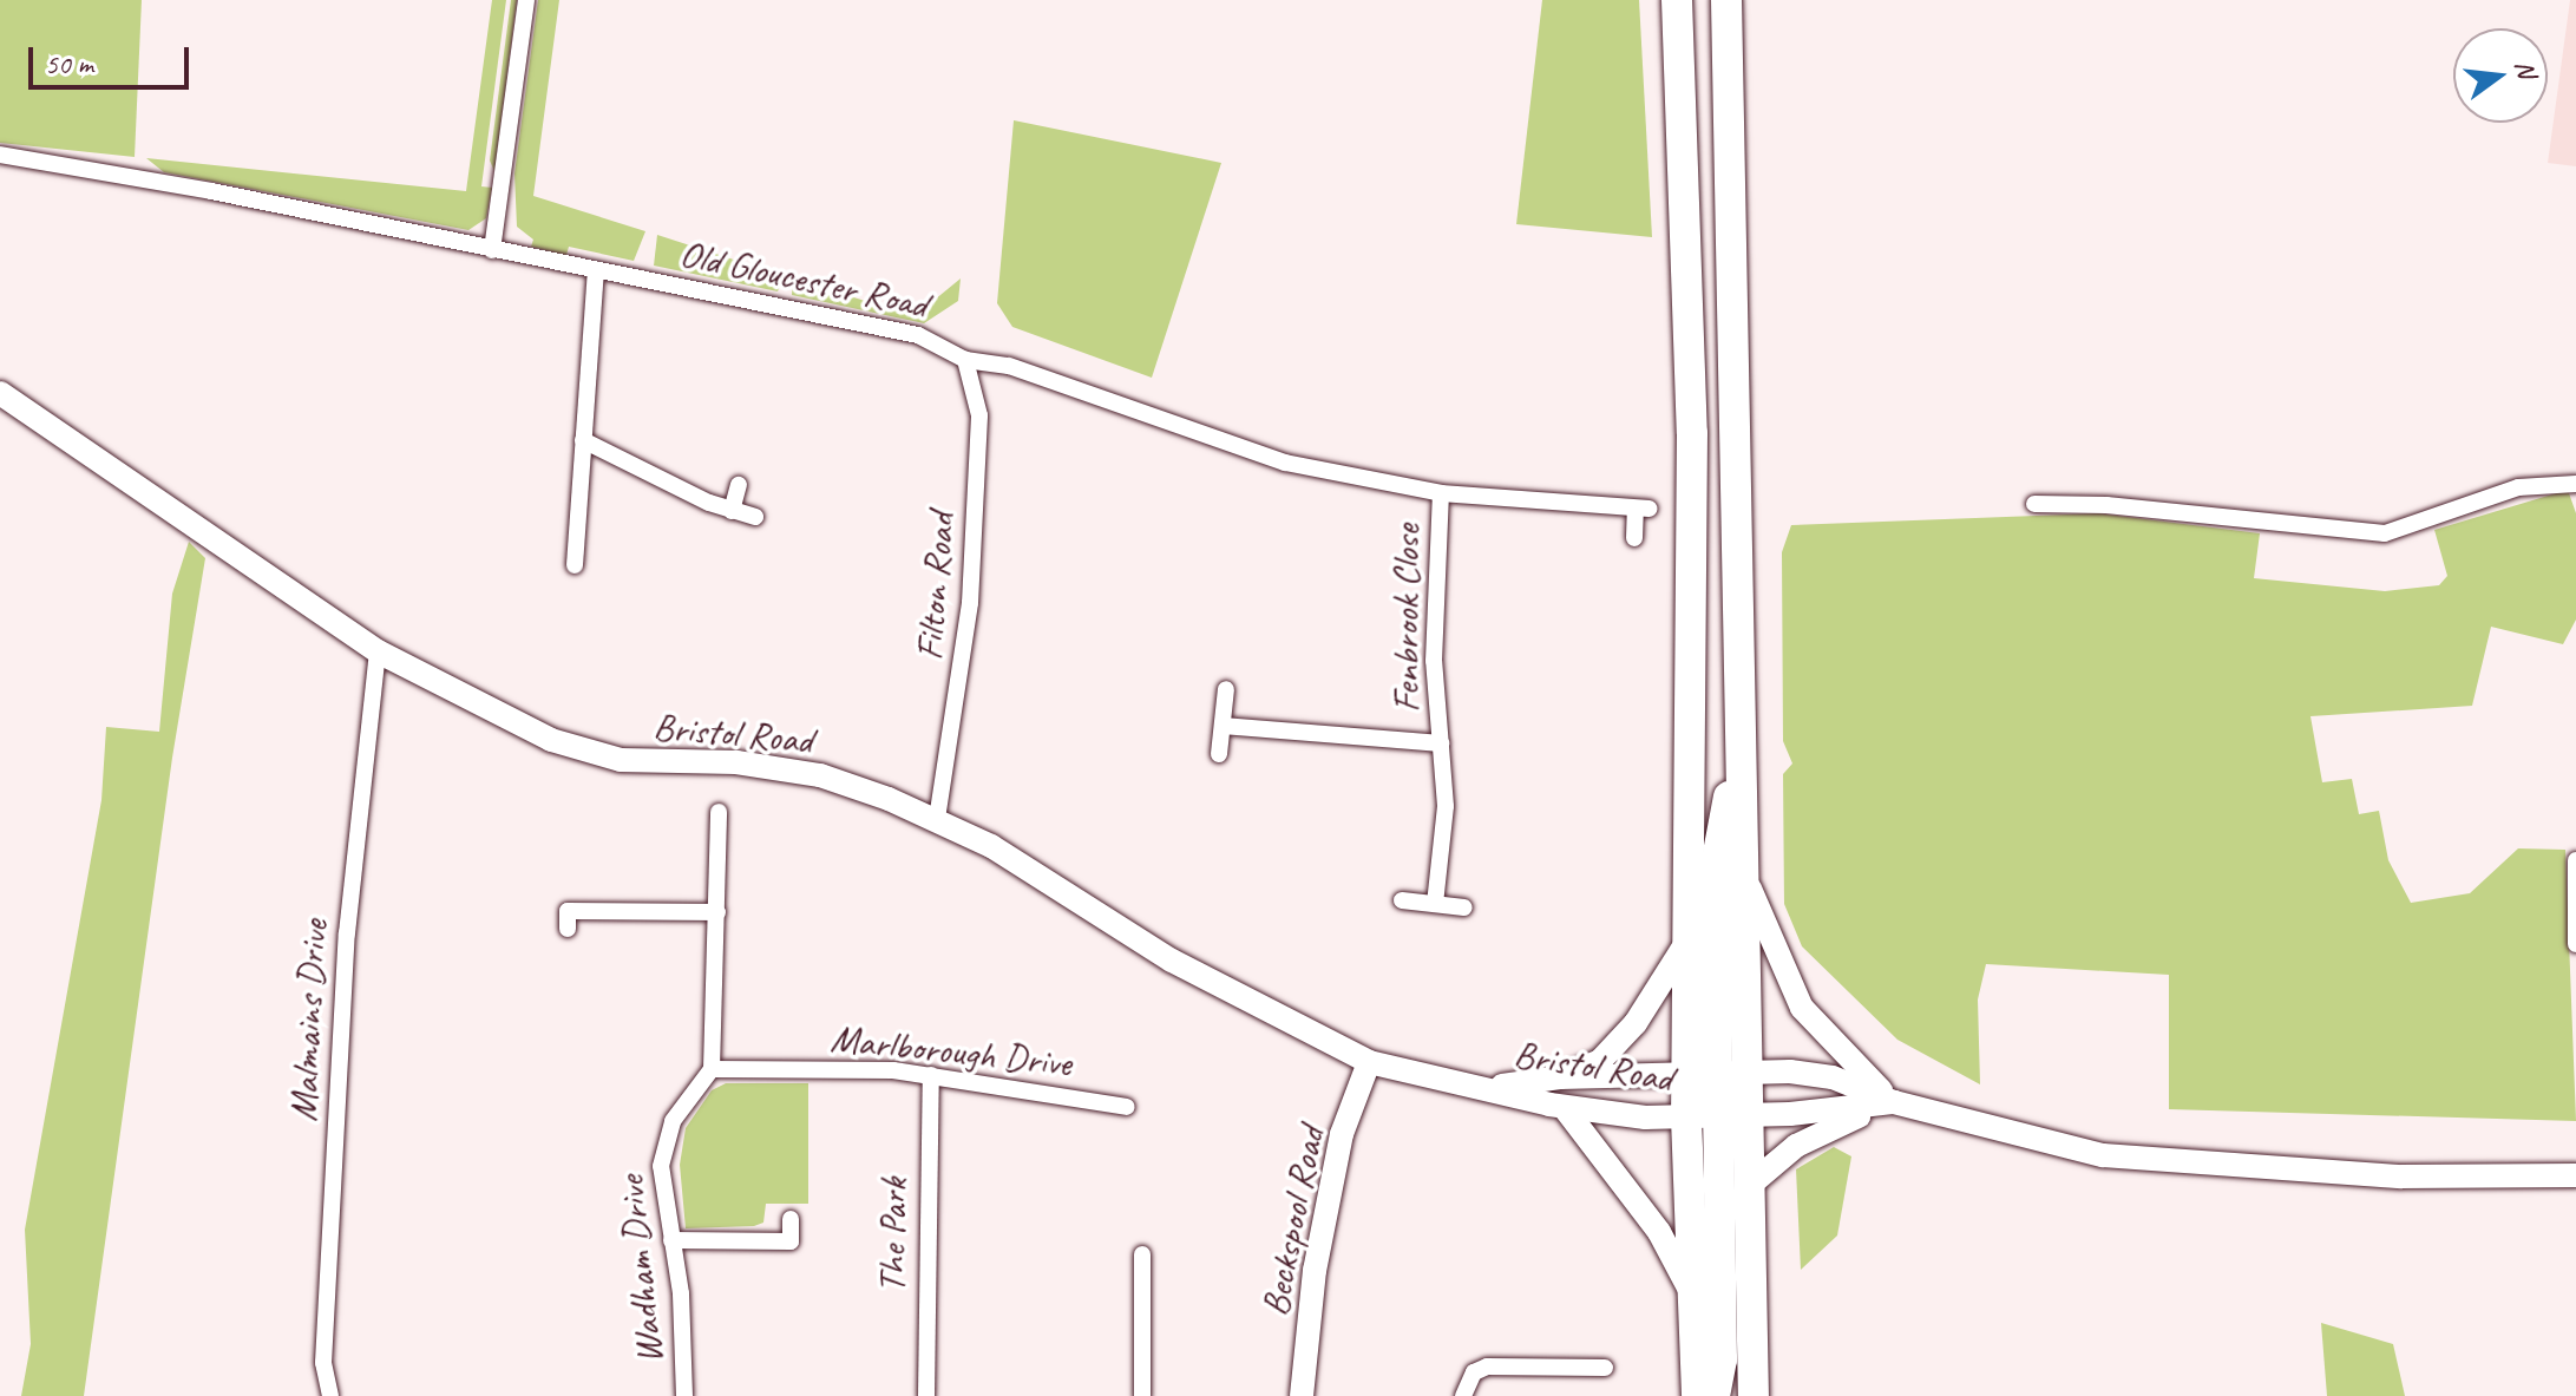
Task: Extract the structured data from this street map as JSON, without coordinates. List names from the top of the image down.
{
  "streets": {
    "main road": ["Bristol Road", "Beckspool Road"],
    "street": [
      "Old Gloucester Road",
      "Filton Road",
      "Fenbrook Close",
      "Malmains Drive",
      "Marlborough Drive",
      "The Park",
      "Wadham Drive"
    ]
  },
  "crossings": [
    ["Old Gloucester Road", "Filton Road"],
    ["Old Gloucester Road", "Fenbrook Close"],
    ["Filton Road", "Bristol Road"],
    ["Bristol Road", "Malmains Drive"],
    ["Bristol Road", "Beckspool Road"],
    ["Marlborough Drive", "The Park"],
    ["Marlborough Drive", "Wadham Drive"]
  ],
  "scale_bar": "50 m",
  "north": "right"
}
